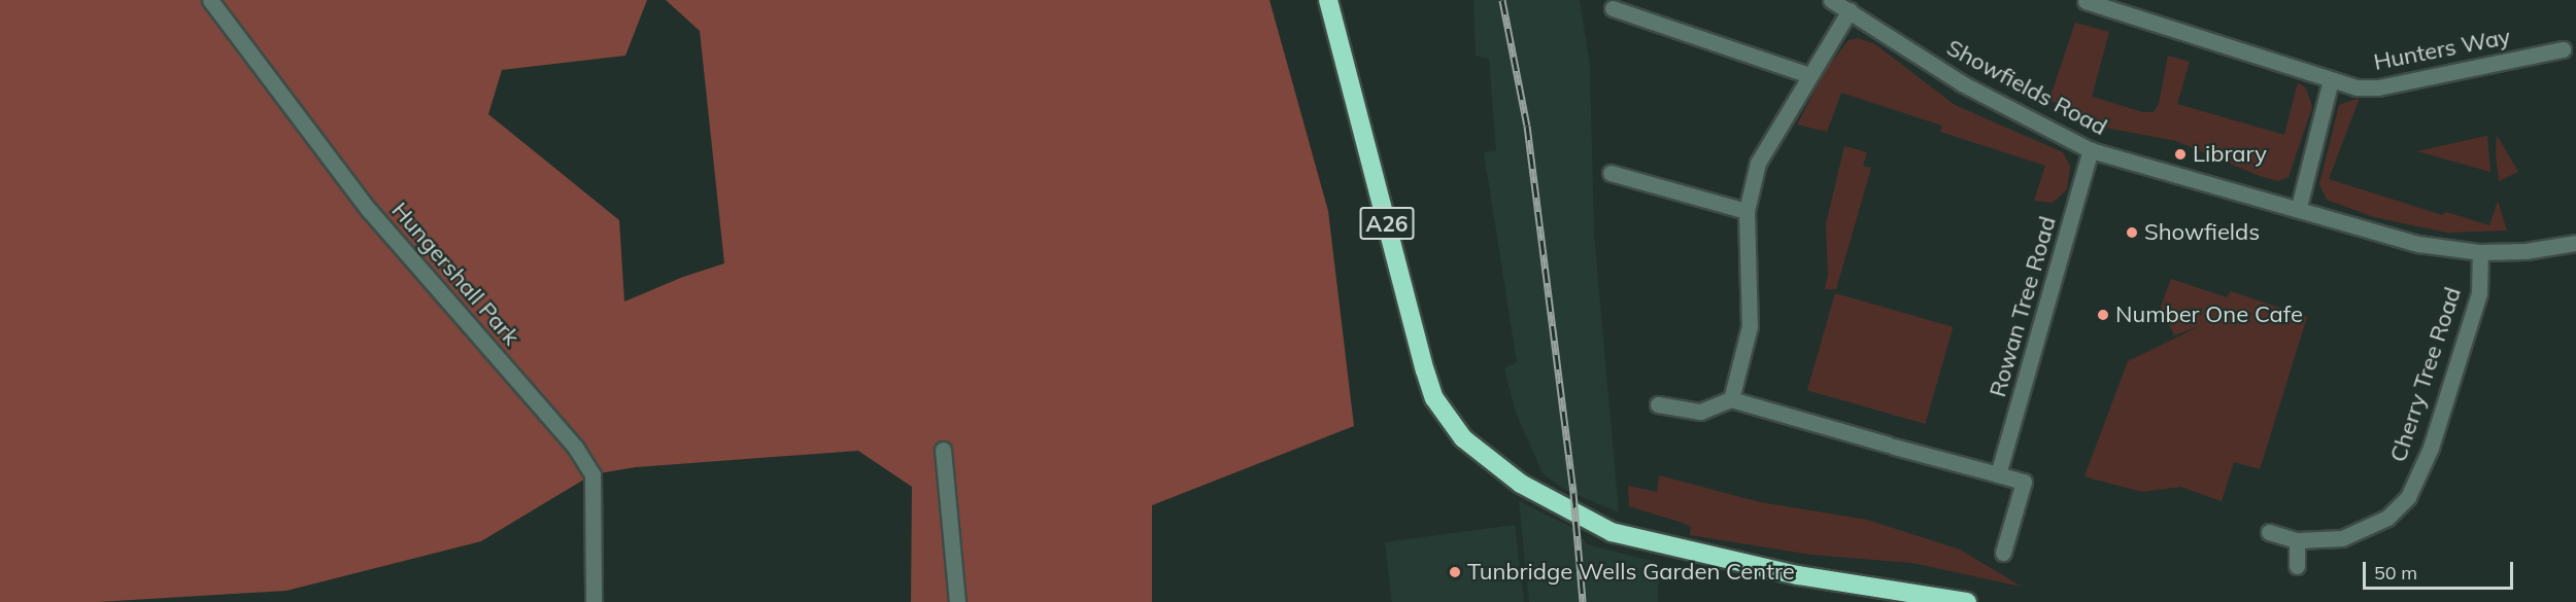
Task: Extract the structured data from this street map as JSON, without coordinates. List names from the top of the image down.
{
  "streets": {
    "highway": ["A26"],
    "street": [
      "Hunters Way",
      "Showfields Road",
      "Hungershall Park",
      "Rowan Tree Road",
      "Cherry Tree Road"
    ]
  },
  "crossings": [
    ["Showfields Road", "Rowan Tree Road"],
    ["Showfields Road", "Cherry Tree Road"]
  ],
  "places": [
    "Library",
    "Showfields",
    "Number One Cafe",
    "Tunbridge Wells Garden Centre"
  ],
  "scale_bar": "50 m"
}
